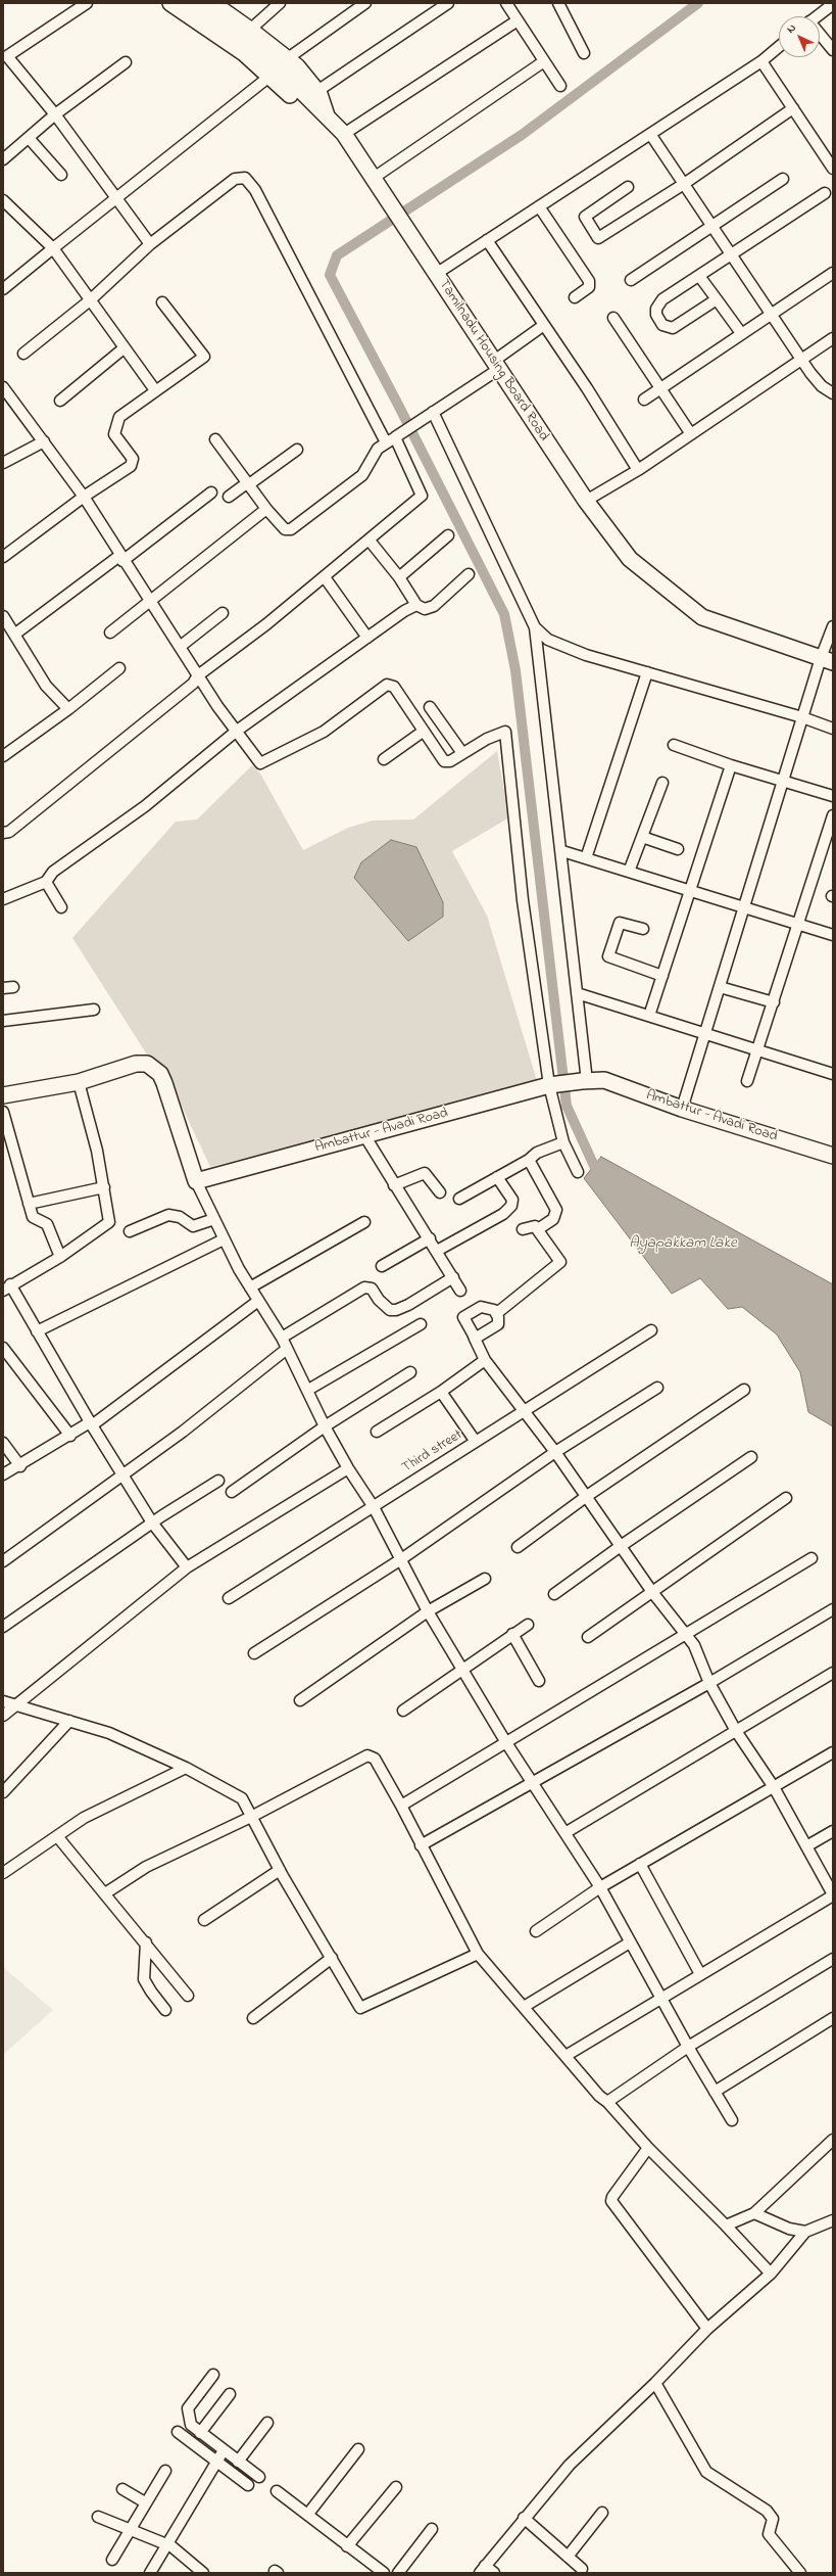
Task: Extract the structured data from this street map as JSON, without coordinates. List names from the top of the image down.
{
  "streets": {
    "street": ["Tamilnadu Housing Board Road", "Ambattur - Avadi Road", "Third street"]
  },
  "water": ["Ayapakkam Lake"],
  "north": "top left"
}
